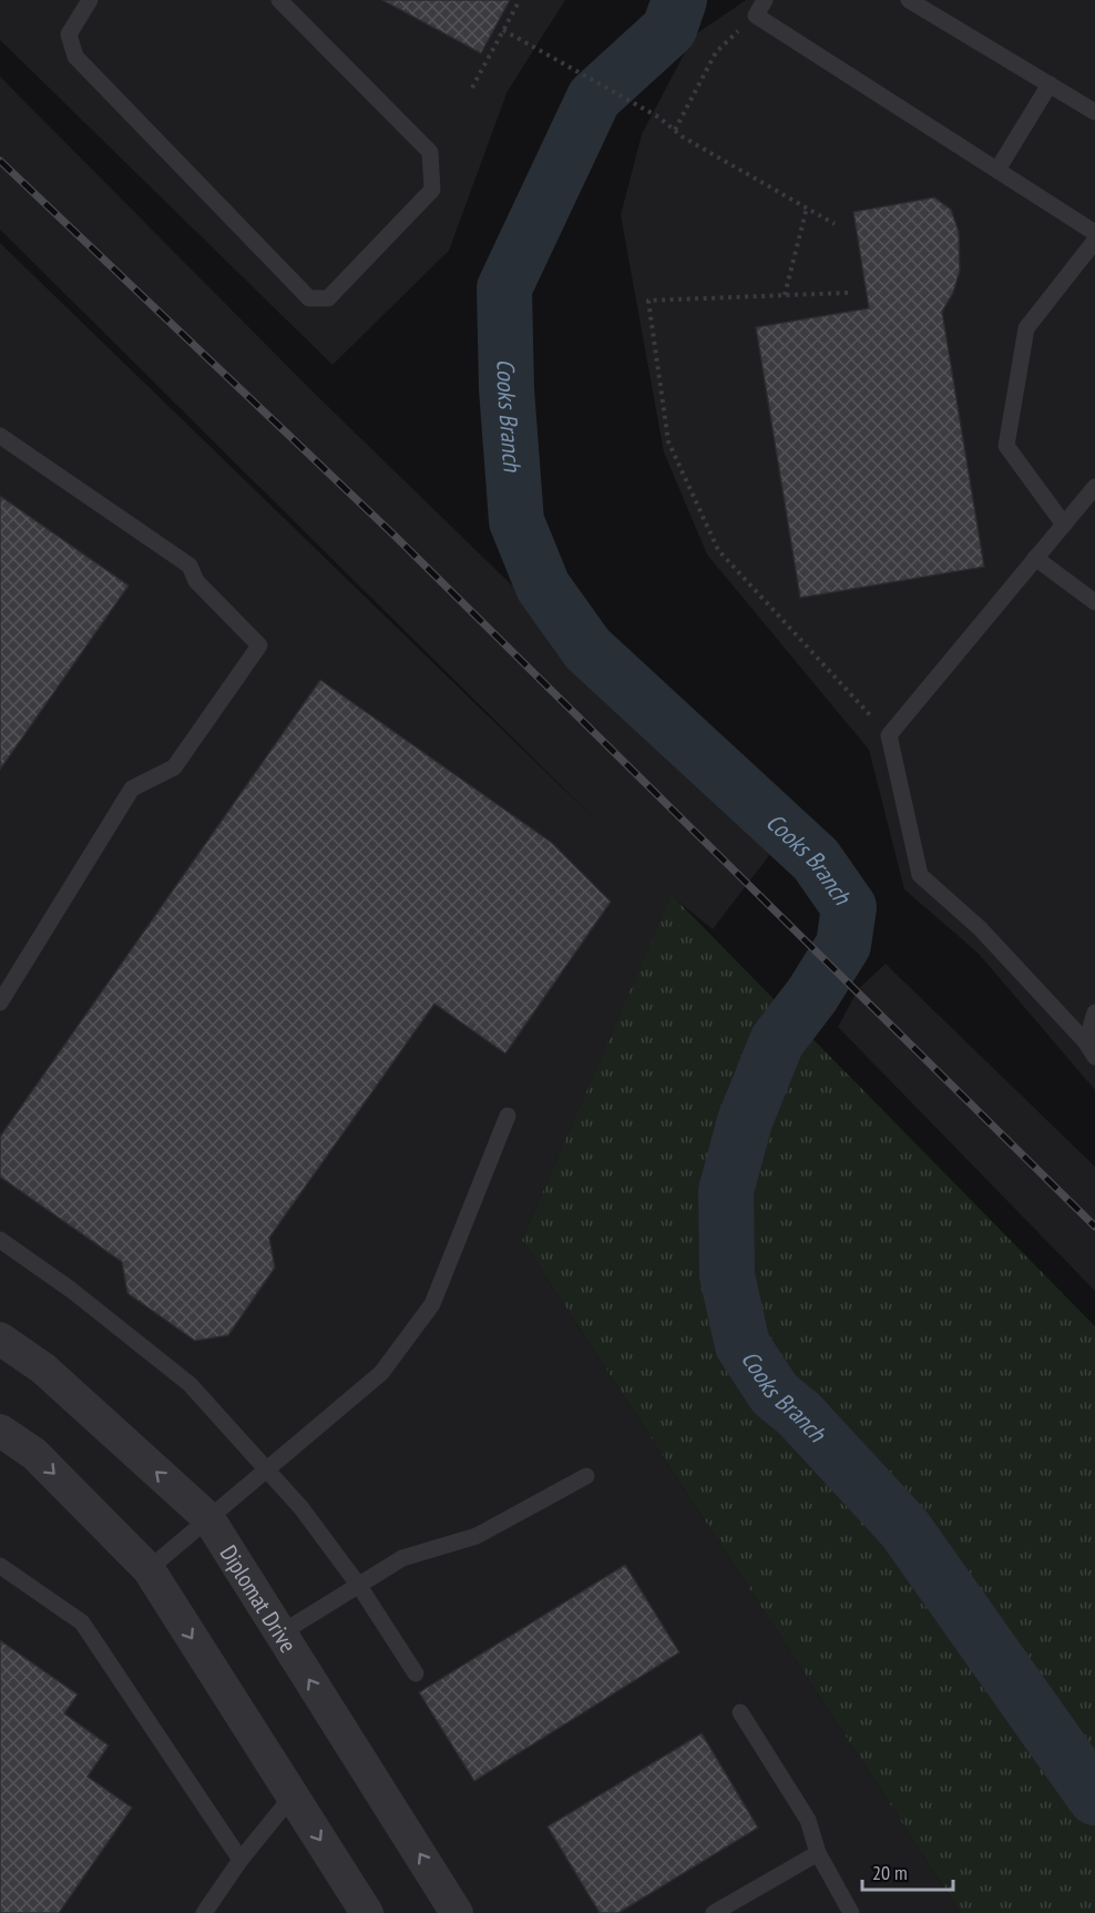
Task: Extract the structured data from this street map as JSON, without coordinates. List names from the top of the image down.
{
  "streets": {
    "street": ["Diplomat Drive"]
  },
  "water": ["Cooks Branch"],
  "scale_bar": "20 m"
}
